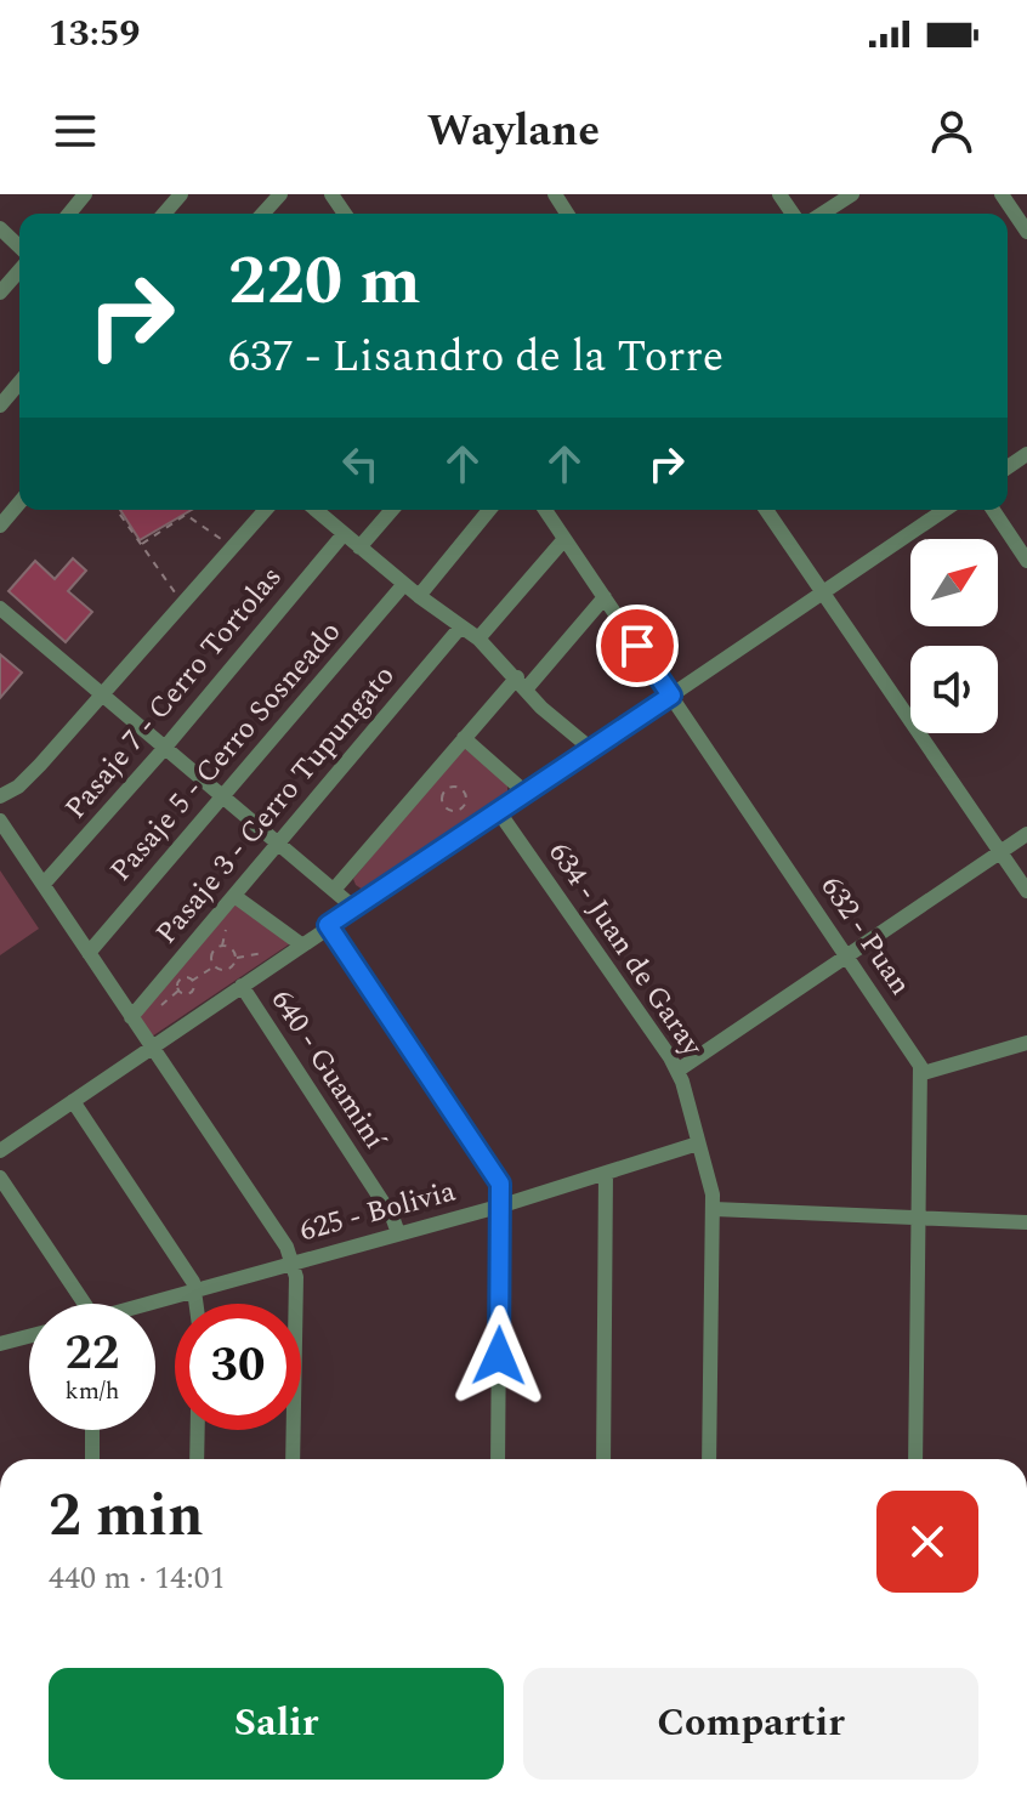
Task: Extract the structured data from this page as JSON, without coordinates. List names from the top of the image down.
{
  "streets": {
    "street": [
      "Pasaje 7 - Cerro Tortolas",
      "Pasaje 5 - Cerro Sosneado",
      "Pasaje 3 - Cerro Tupungato",
      "632 - Puan",
      "634 - Juan de Garay",
      "640 - Guaminí",
      "625 - Bolivia"
    ]
  },
  "crossings": [
    ["634 - Juan de Garay", "625 - Bolivia"],
    ["640 - Guaminí", "625 - Bolivia"]
  ],
  "north": "top right",
  "page": {
    "status": "13:59",
    "header": "Waylane",
    "turn": ["220 m", "637 - Lisandro de la Torre"],
    "speed": "22 km/h",
    "limit": "30",
    "heading": ["2 min", "440 m · 14:01"],
    "buttons": ["Salir", "Compartir"]
  }
}
